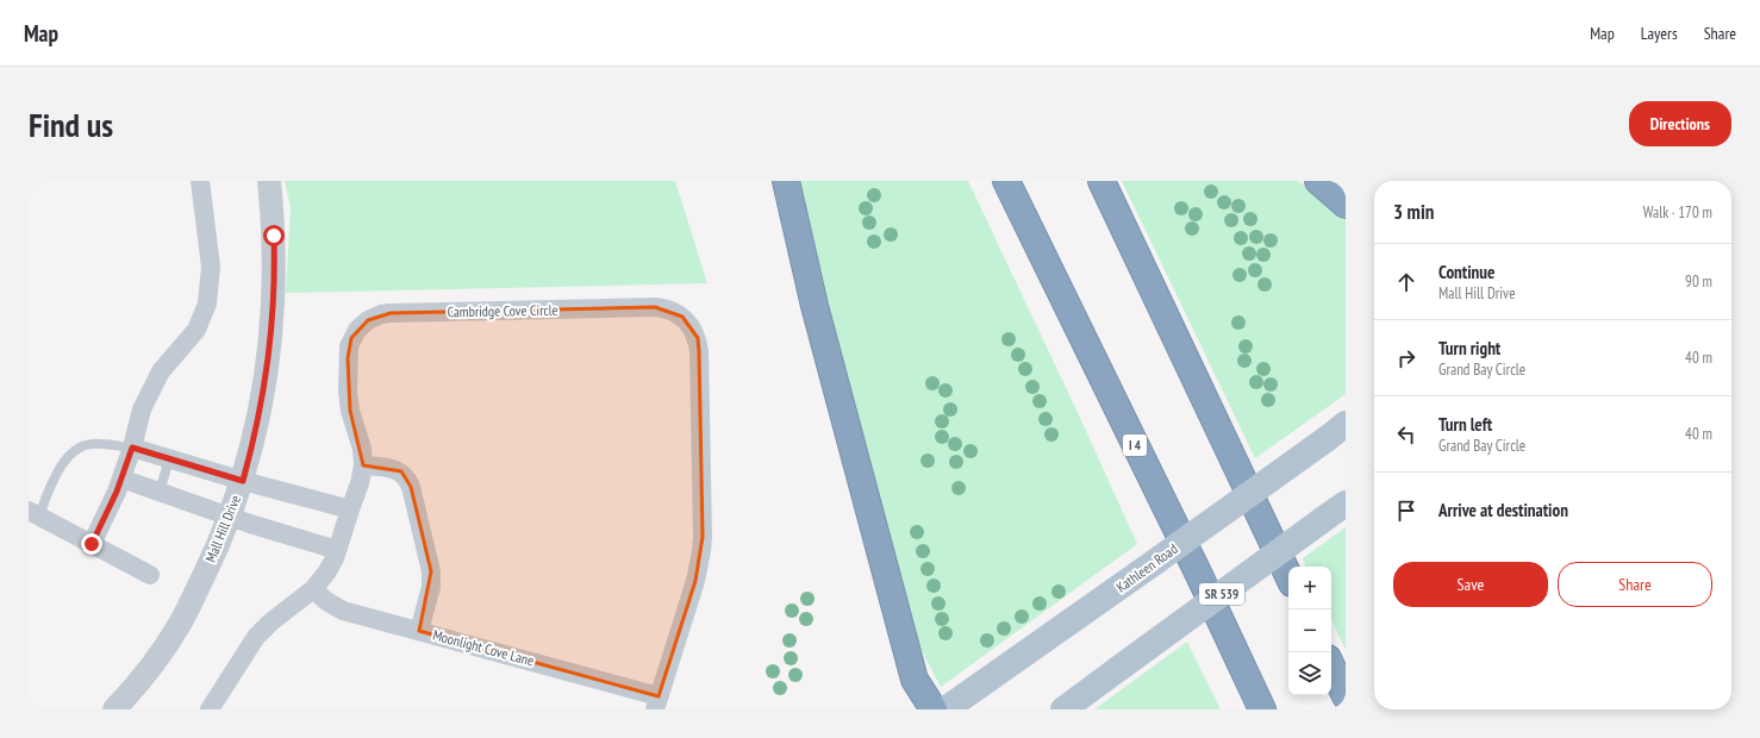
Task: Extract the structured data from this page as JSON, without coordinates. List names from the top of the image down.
{
  "streets": {
    "highway": ["I 4"],
    "main road": ["Kathleen Road", "SR 539"],
    "street": ["Cambridge Cove Circle", "Mall Hill Drive", "Moonlight Cove Lane"]
  },
  "crossings": [
    ["Cambridge Cove Circle", "Moonlight Cove Lane"]
  ],
  "page": {
    "header": "Map",
    "nav": ["Map", "Layers", "Share"],
    "buttons": [
      "Directions",
      ["Save", "Share"]
    ],
    "title": "Find us",
    "heading": ["3 min", "Walk · 170 m"],
    "list": [
      ["Continue", "Mall Hill Drive", "90 m"],
      ["Turn right", "Grand Bay Circle", "40 m"],
      ["Turn left", "Grand Bay Circle", "40 m"],
      "Arrive at destination"
    ],
    "map_buttons": ["+", "−"]
  }
}
